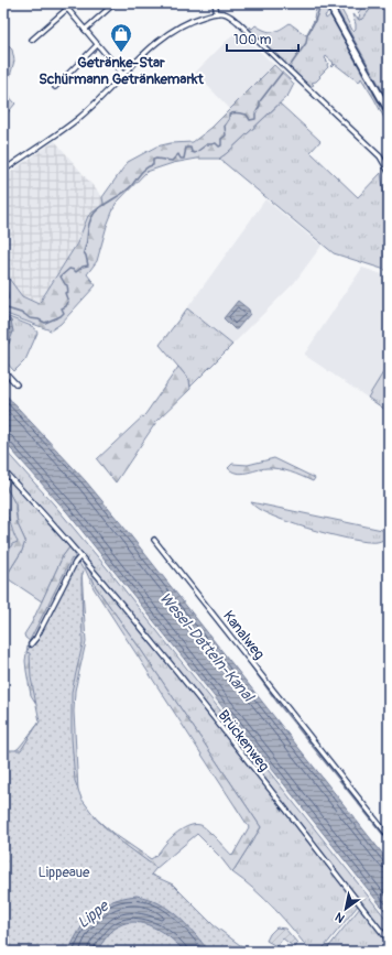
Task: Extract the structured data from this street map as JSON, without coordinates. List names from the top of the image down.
{
  "streets": {
    "street": ["Kanalweg", "Brückenweg"]
  },
  "water": ["Wesel-Datteln-Kanal", "Lippe"],
  "parks": ["Lippeaue"],
  "places": {
    "shop": ["Getränke-Star Schürmann Getränkemarkt"]
  },
  "scale_bar": "100 m",
  "north": "bottom left"
}
